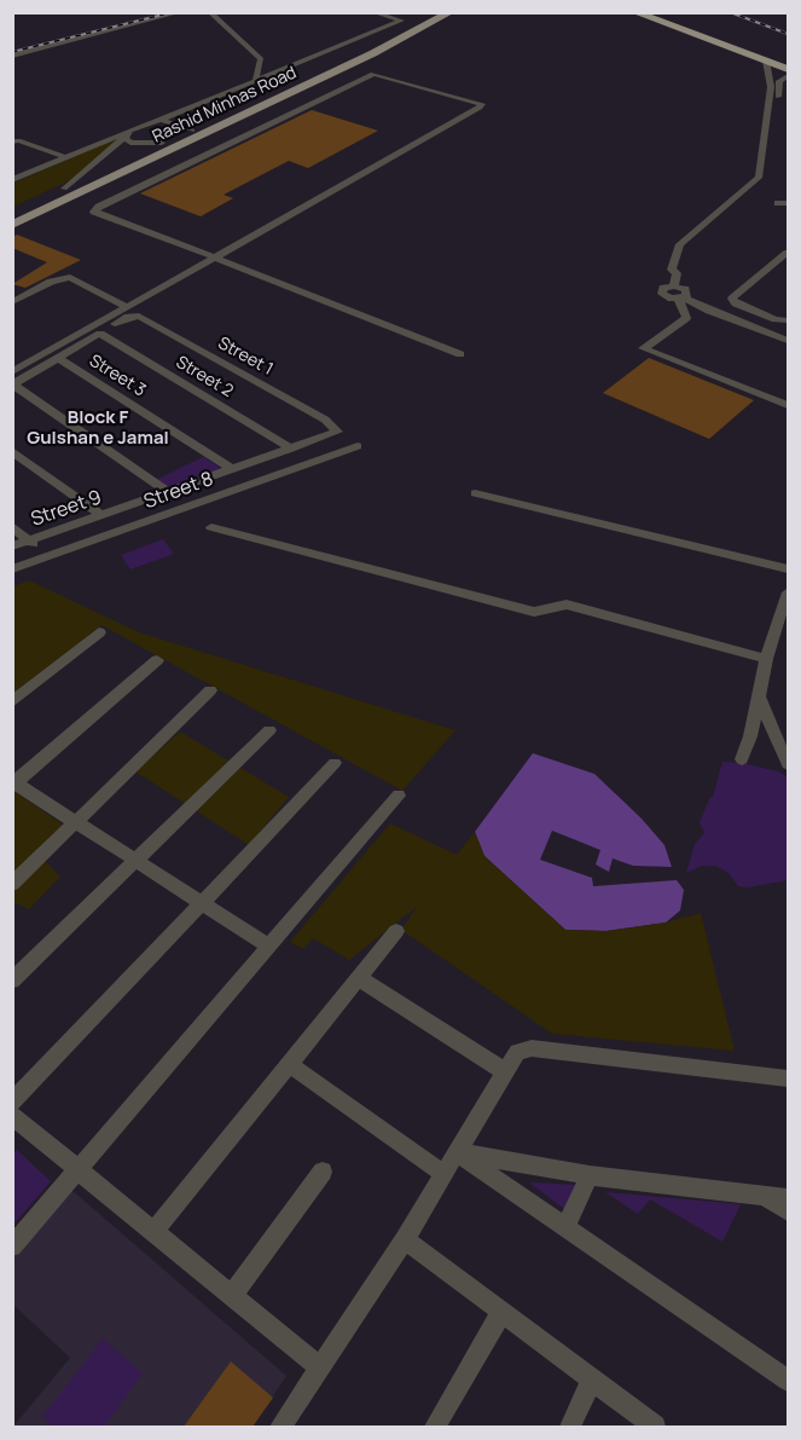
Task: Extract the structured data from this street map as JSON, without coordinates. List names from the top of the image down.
{
  "streets": {
    "main road": ["Rashid Minhas Road"],
    "street": [
      "Street 1",
      "Street 3",
      "Street 2",
      "Street 8",
      "Street 9"
    ]
  },
  "crossings": [
    ["Street 1", "Street 9"],
    ["Street 3", "Street 9"],
    ["Street 2", "Street 9"]
  ],
  "districts": ["Block F Gulshan e Jamal"]
}
